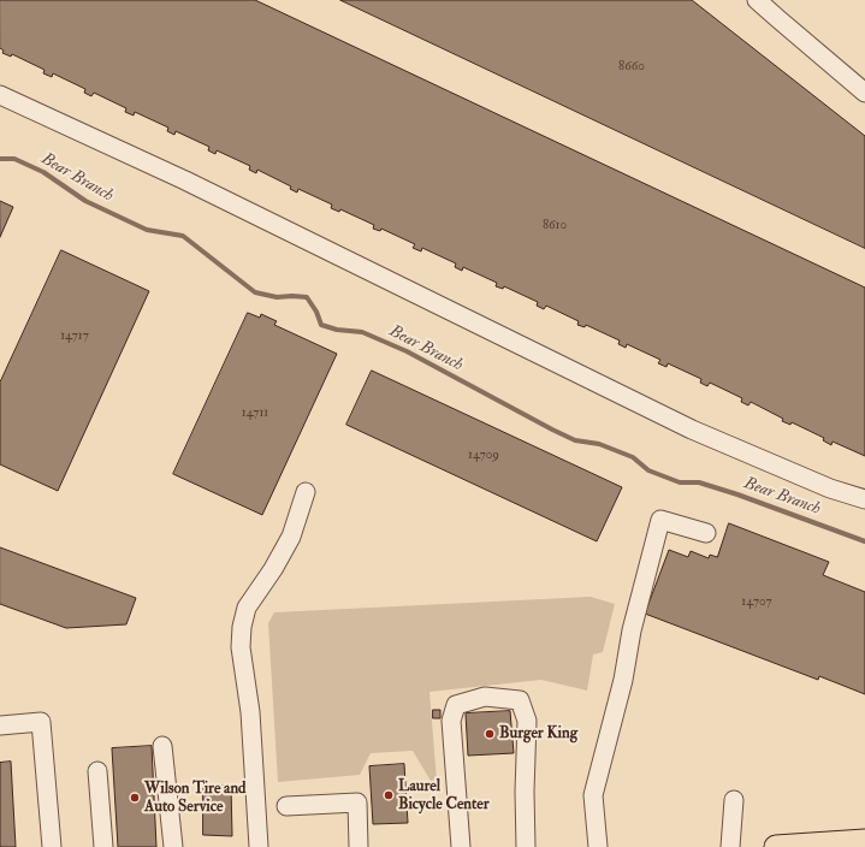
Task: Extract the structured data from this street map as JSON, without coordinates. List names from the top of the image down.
{
  "water": ["Bear Branch"],
  "places": ["Burger King", "Laurel Bicycle Center", "Wilson Tire and Auto Service"],
  "house_numbers": [
    "8660",
    "8610",
    "14717",
    "14711",
    "14709",
    "14707"
  ]
}
